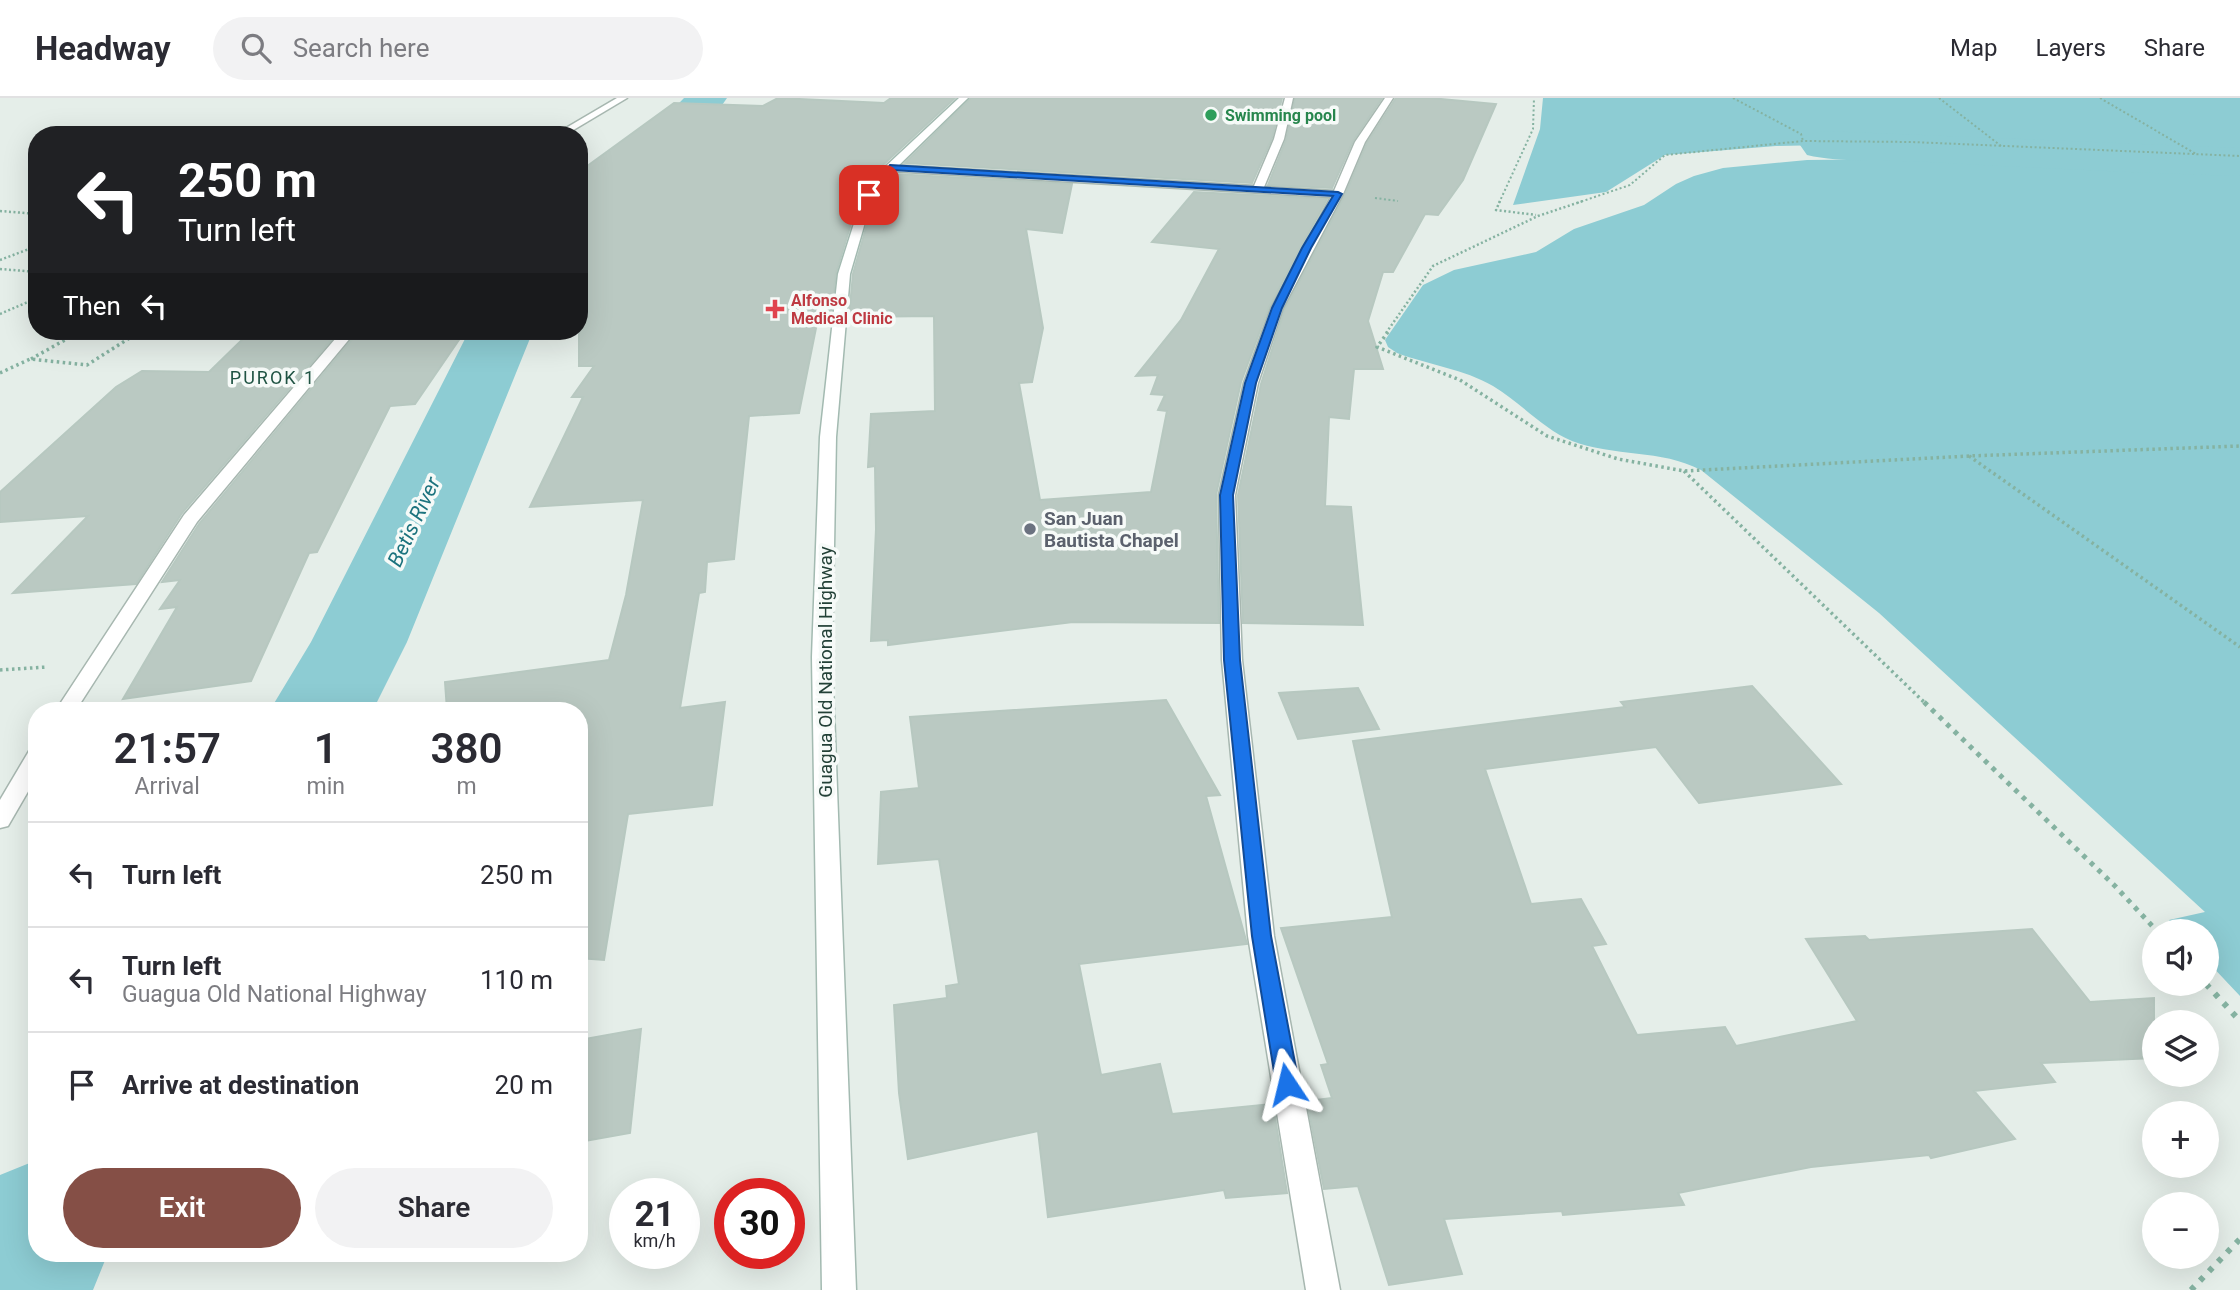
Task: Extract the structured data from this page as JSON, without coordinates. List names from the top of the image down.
{
  "streets": {
    "street": ["Guagua Old National Highway"]
  },
  "districts": ["PUROK 1"],
  "water": ["Betis River"],
  "places": {
    "other": ["Swimming pool", "San Juan Bautista Chapel"],
    "health": ["Alfonso Medical Clinic"]
  },
  "page": {
    "header": "Headway",
    "search": "Search here",
    "nav": ["Map", "Layers", "Share"],
    "turn": ["250 m", "Turn left"],
    "then": "Then",
    "eta": [
      "21:57",
      "Arrival",
      "1",
      "min",
      "380",
      "m"
    ],
    "list": [
      {
        "name": "Turn left",
        "value": "250 m"
      },
      {
        "name": "Turn left",
        "note": "Guagua Old National Highway",
        "value": "110 m"
      },
      {
        "name": "Arrive at destination",
        "value": "20 m"
      }
    ],
    "map_buttons": ["+", "−"],
    "buttons": ["Exit", "Share"],
    "speed": "21 km/h",
    "limit": "30"
  }
}
